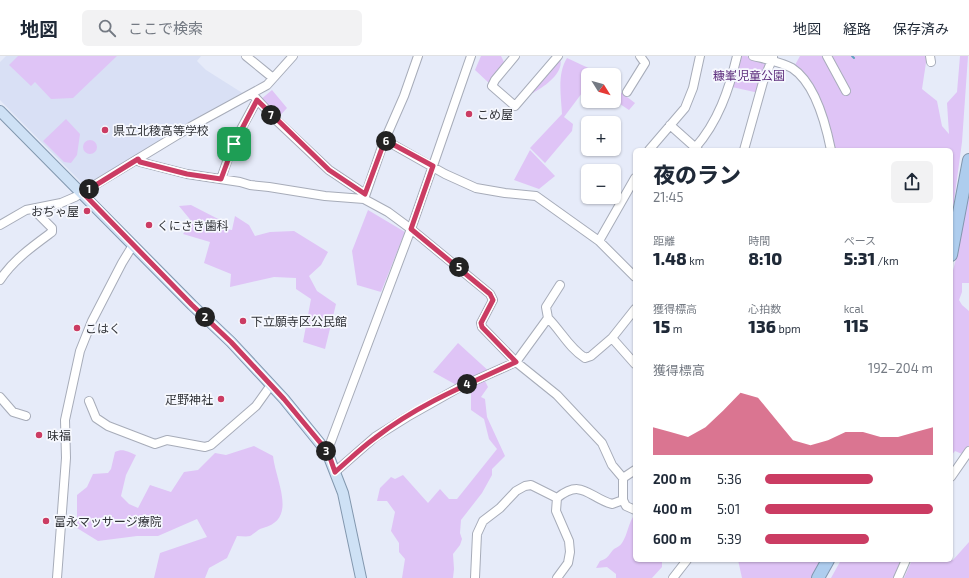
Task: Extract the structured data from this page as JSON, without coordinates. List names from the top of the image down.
{
  "parks": ["糠峯児童公園"],
  "places": [
    "こめ屋",
    "県立北稜高等学校",
    "おぢゃ屋",
    "くにさき歯科",
    "下立願寺区公民館",
    "こはく",
    "疋野神社",
    "味福",
    "富永マッサージ療院"
  ],
  "north": "bottom right",
  "page": {
    "header": "地図",
    "search": "ここで検索",
    "nav": ["地図", "経路", "保存済み"],
    "map_buttons": ["+", "−"],
    "pins": [
      "7",
      "6",
      "1",
      "5",
      "2",
      "4",
      "3"
    ],
    "heading": ["夜のラン", "21:45"],
    "stats": [
      ["距離", "1.48 km"],
      ["時間", "8:10"],
      ["ペース", "5:31 /km"],
      ["獲得標高", "15 m"],
      ["心拍数", "136 bpm"],
      ["kcal", "115"]
    ],
    "chart": ["獲得標高", "192–204 m"],
    "list": [
      {
        "name": "200 m",
        "note": "5:36"
      },
      {
        "name": "400 m",
        "note": "5:01"
      },
      {
        "name": "600 m",
        "note": "5:39"
      }
    ]
  }
}
